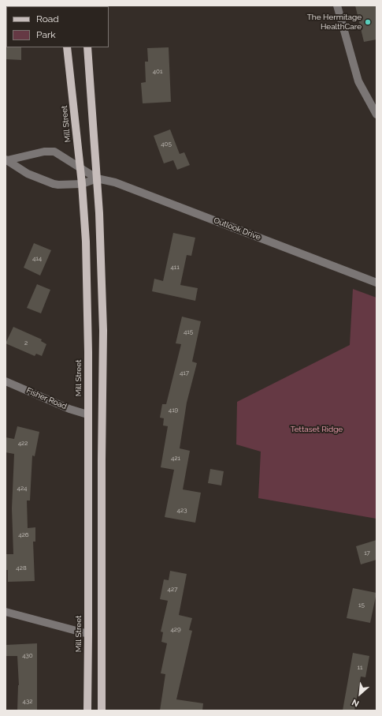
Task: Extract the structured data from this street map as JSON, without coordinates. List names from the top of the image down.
{
  "streets": {
    "main road": ["Mill Street"],
    "street": ["Outlook Drive", "Fisher Road"]
  },
  "crossings": [
    ["Mill Street", "Fisher Road"]
  ],
  "parks": ["Tettaset Ridge"],
  "places": ["The Hermitage HealthCare"],
  "house_numbers": [
    "401",
    "405",
    "414",
    "411",
    "415",
    "2",
    "417",
    "419",
    "422",
    "421",
    "424",
    "423",
    "426",
    "17",
    "428",
    "427",
    "15",
    "429",
    "430",
    "11",
    "432"
  ],
  "legend": ["Road", "Park"],
  "north": "bottom left"
}
